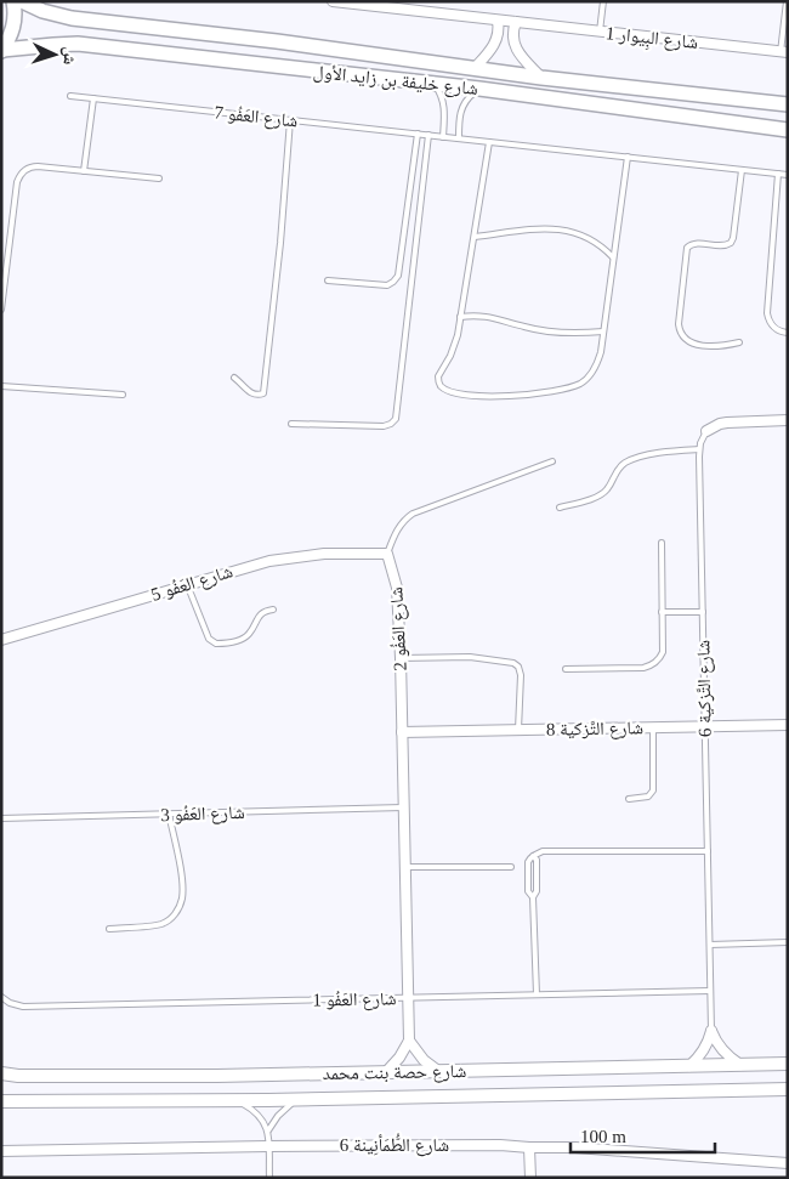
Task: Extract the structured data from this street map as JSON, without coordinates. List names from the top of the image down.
{
  "streets": {
    "main road": ["شارع خليفة بن زايد الأول"],
    "street": [
      "شارع البِيوار 1",
      "شارع العَفُو 5",
      "شارع العَفُو 2",
      "شارع التَّزكية 6",
      "شارع التَّزكية 8",
      "شارع حصة بنت محمد",
      "شارع الطُّمَأنِينة 6"
    ],
    "lane": ["شارع العَفُو 7", "شارع العَفُو 3", "شارع العَفُو 1"]
  },
  "crossings": [
    ["شارع العَفُو 5", "شارع العَفُو 2"],
    ["شارع العَفُو 2", "شارع التَّزكية 8"],
    ["شارع العَفُو 2", "شارع العَفُو 3"],
    ["شارع العَفُو 2", "شارع العَفُو 1"],
    ["شارع التَّزكية 6", "شارع التَّزكية 8"],
    ["شارع التَّزكية 6", "شارع العَفُو 1"],
    ["شارع التَّزكية 6", "شارع حصة بنت محمد"]
  ],
  "scale_bar": "100 m",
  "north": "right"
}
